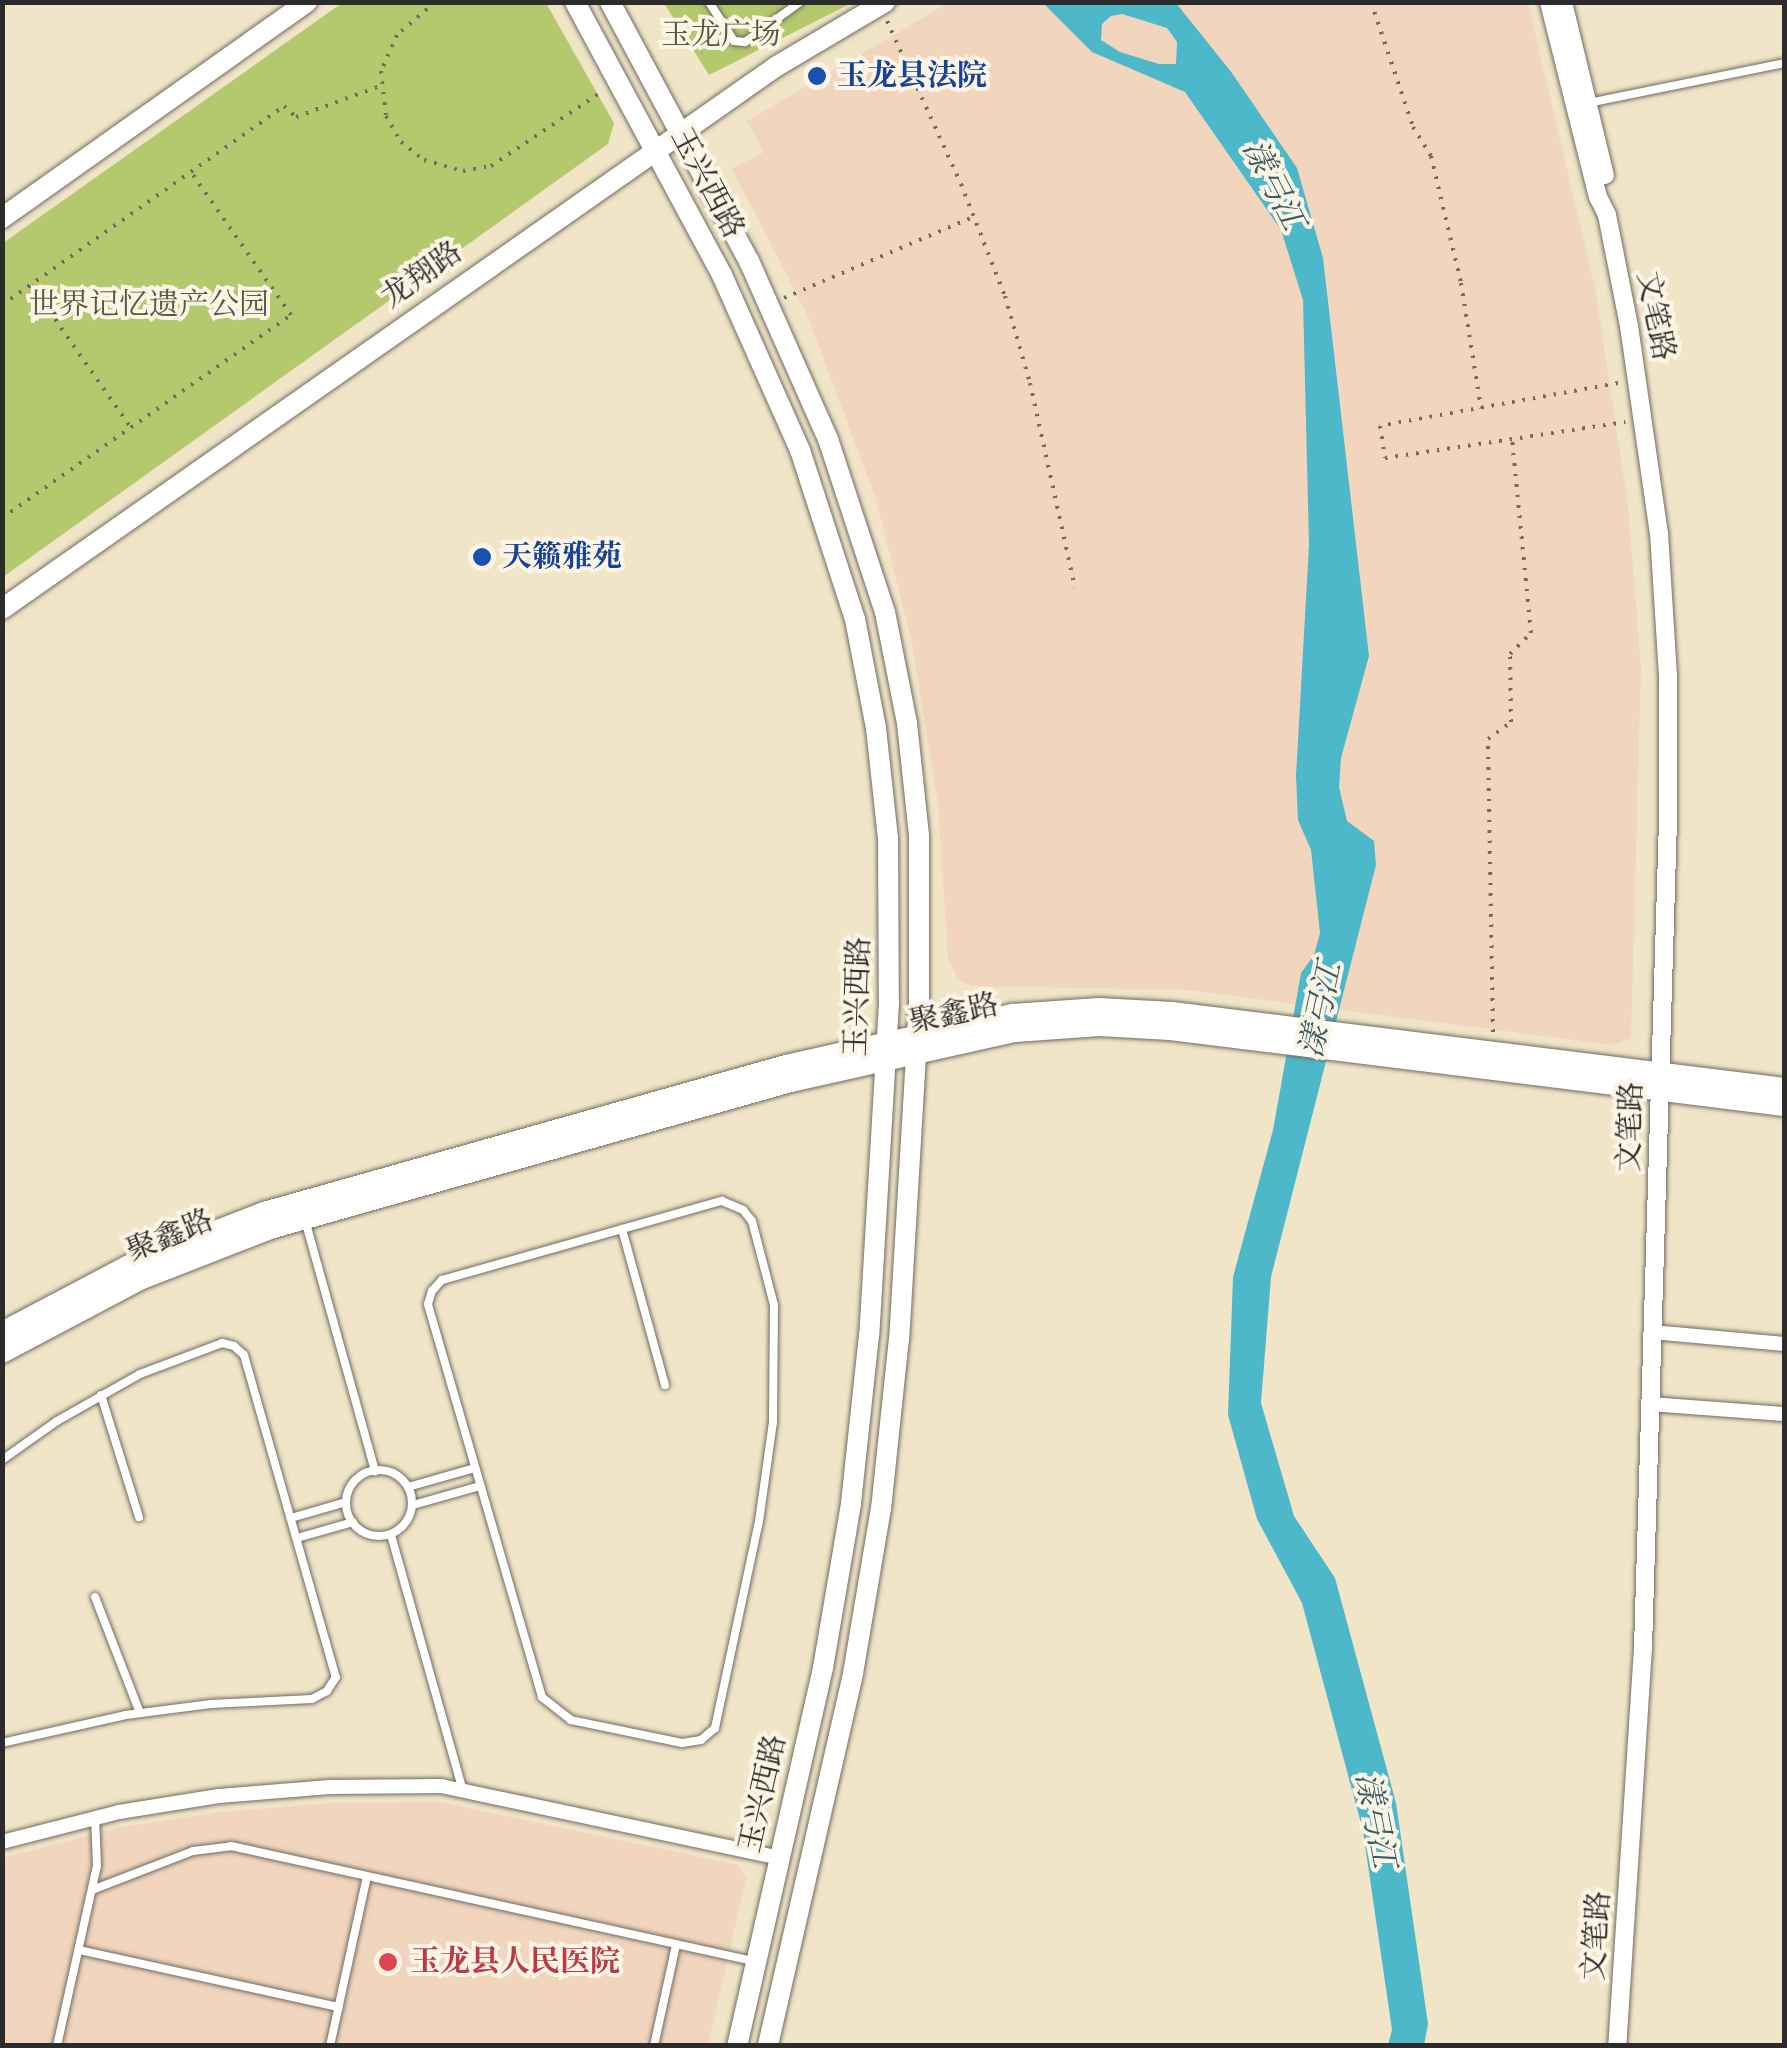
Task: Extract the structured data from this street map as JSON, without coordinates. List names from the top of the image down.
{
  "streets": {
    "main road": ["玉兴西路", "龙翔路", "聚鑫路"],
    "street": ["文笔路"]
  },
  "crossings": [
    ["玉兴西路", "龙翔路"],
    ["玉兴西路", "聚鑫路"],
    ["文笔路", "聚鑫路"]
  ],
  "water": ["漾弓江"],
  "parks": ["玉龙广场", "世界记忆遗产公园"],
  "places": ["玉龙县法院", "天籁雅苑", "玉龙县人民医院"]
}
